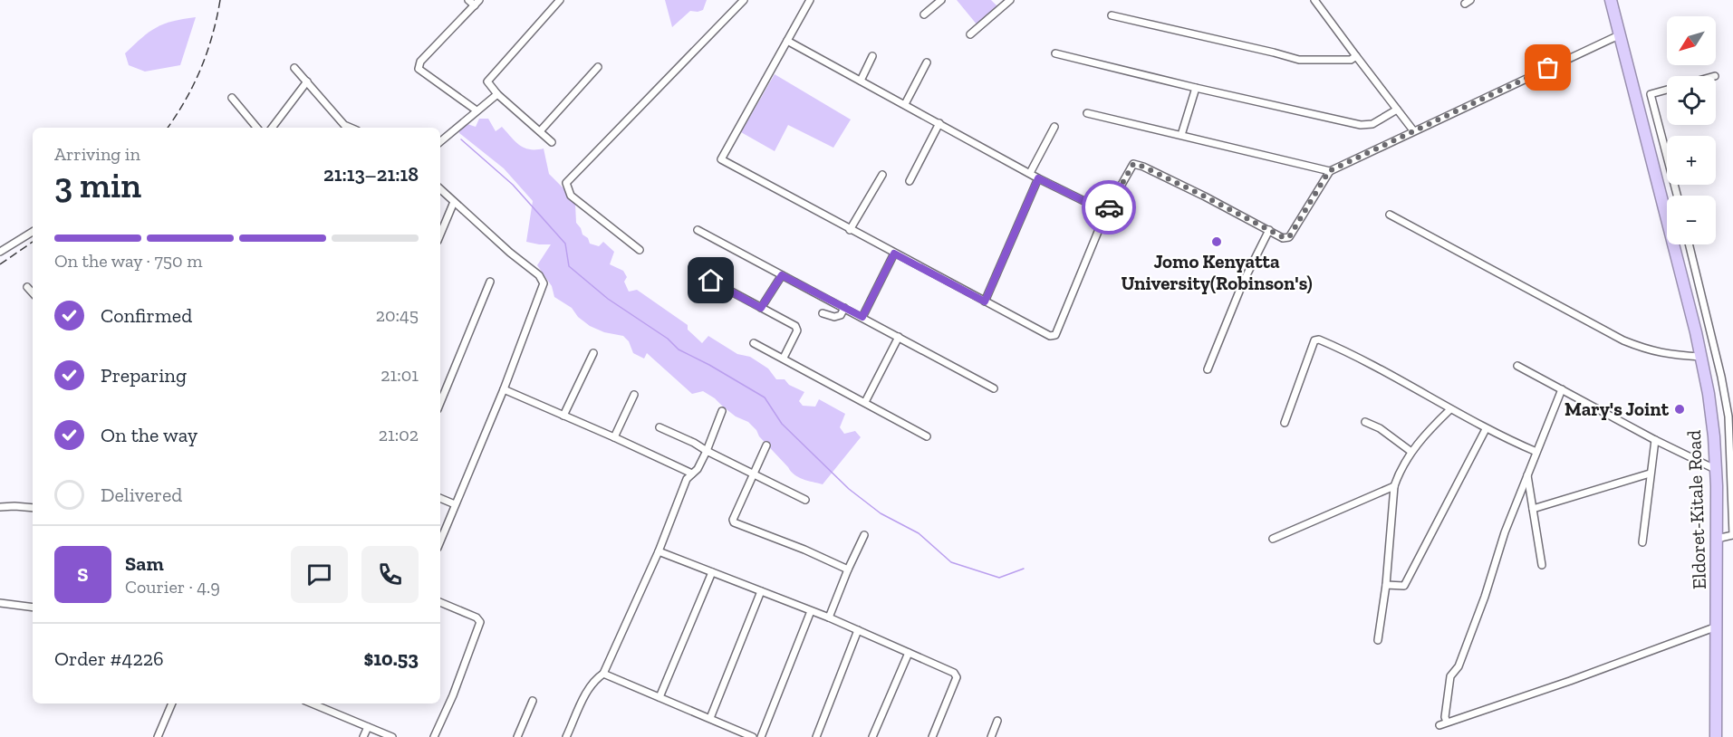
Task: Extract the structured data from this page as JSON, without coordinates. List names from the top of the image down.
{
  "streets": {
    "highway": ["Eldoret-Kitale Road"]
  },
  "places": ["Jomo Kenyatta University(Robinson's)", "Mary's Joint"],
  "north": "bottom left",
  "page": {
    "map_buttons": ["+", "−"],
    "heading": ["3 min", "Arriving in", "21:13–21:18"],
    "panel": [
      "Sam",
      "Courier · 4.9",
      "Order #4226",
      "$10.53"
    ],
    "bar": "On the way · 750 m",
    "list": [
      ["Confirmed", "20:45"],
      ["Preparing", "21:01"],
      ["On the way", "21:02"],
      "Delivered"
    ],
    "round": "S"
  }
}
